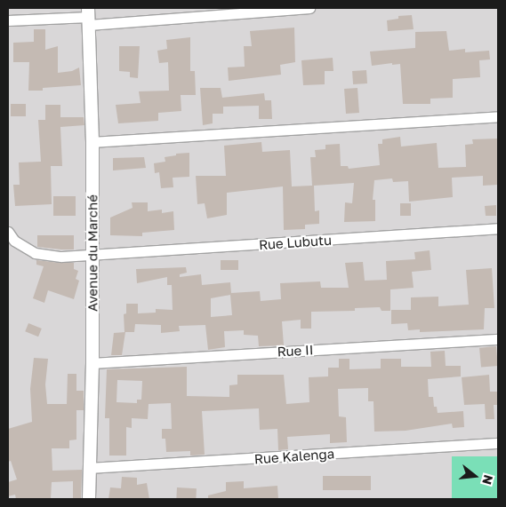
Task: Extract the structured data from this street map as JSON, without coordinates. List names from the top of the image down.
{
  "streets": {
    "street": [
      "Rue Lubutu",
      "Avenue du Marché",
      "Rue II",
      "Rue Kalenga"
    ]
  },
  "crossings": [
    ["Rue Lubutu", "Avenue du Marché"],
    ["Avenue du Marché", "Rue II"],
    ["Avenue du Marché", "Rue Kalenga"]
  ],
  "north": "right"
}
